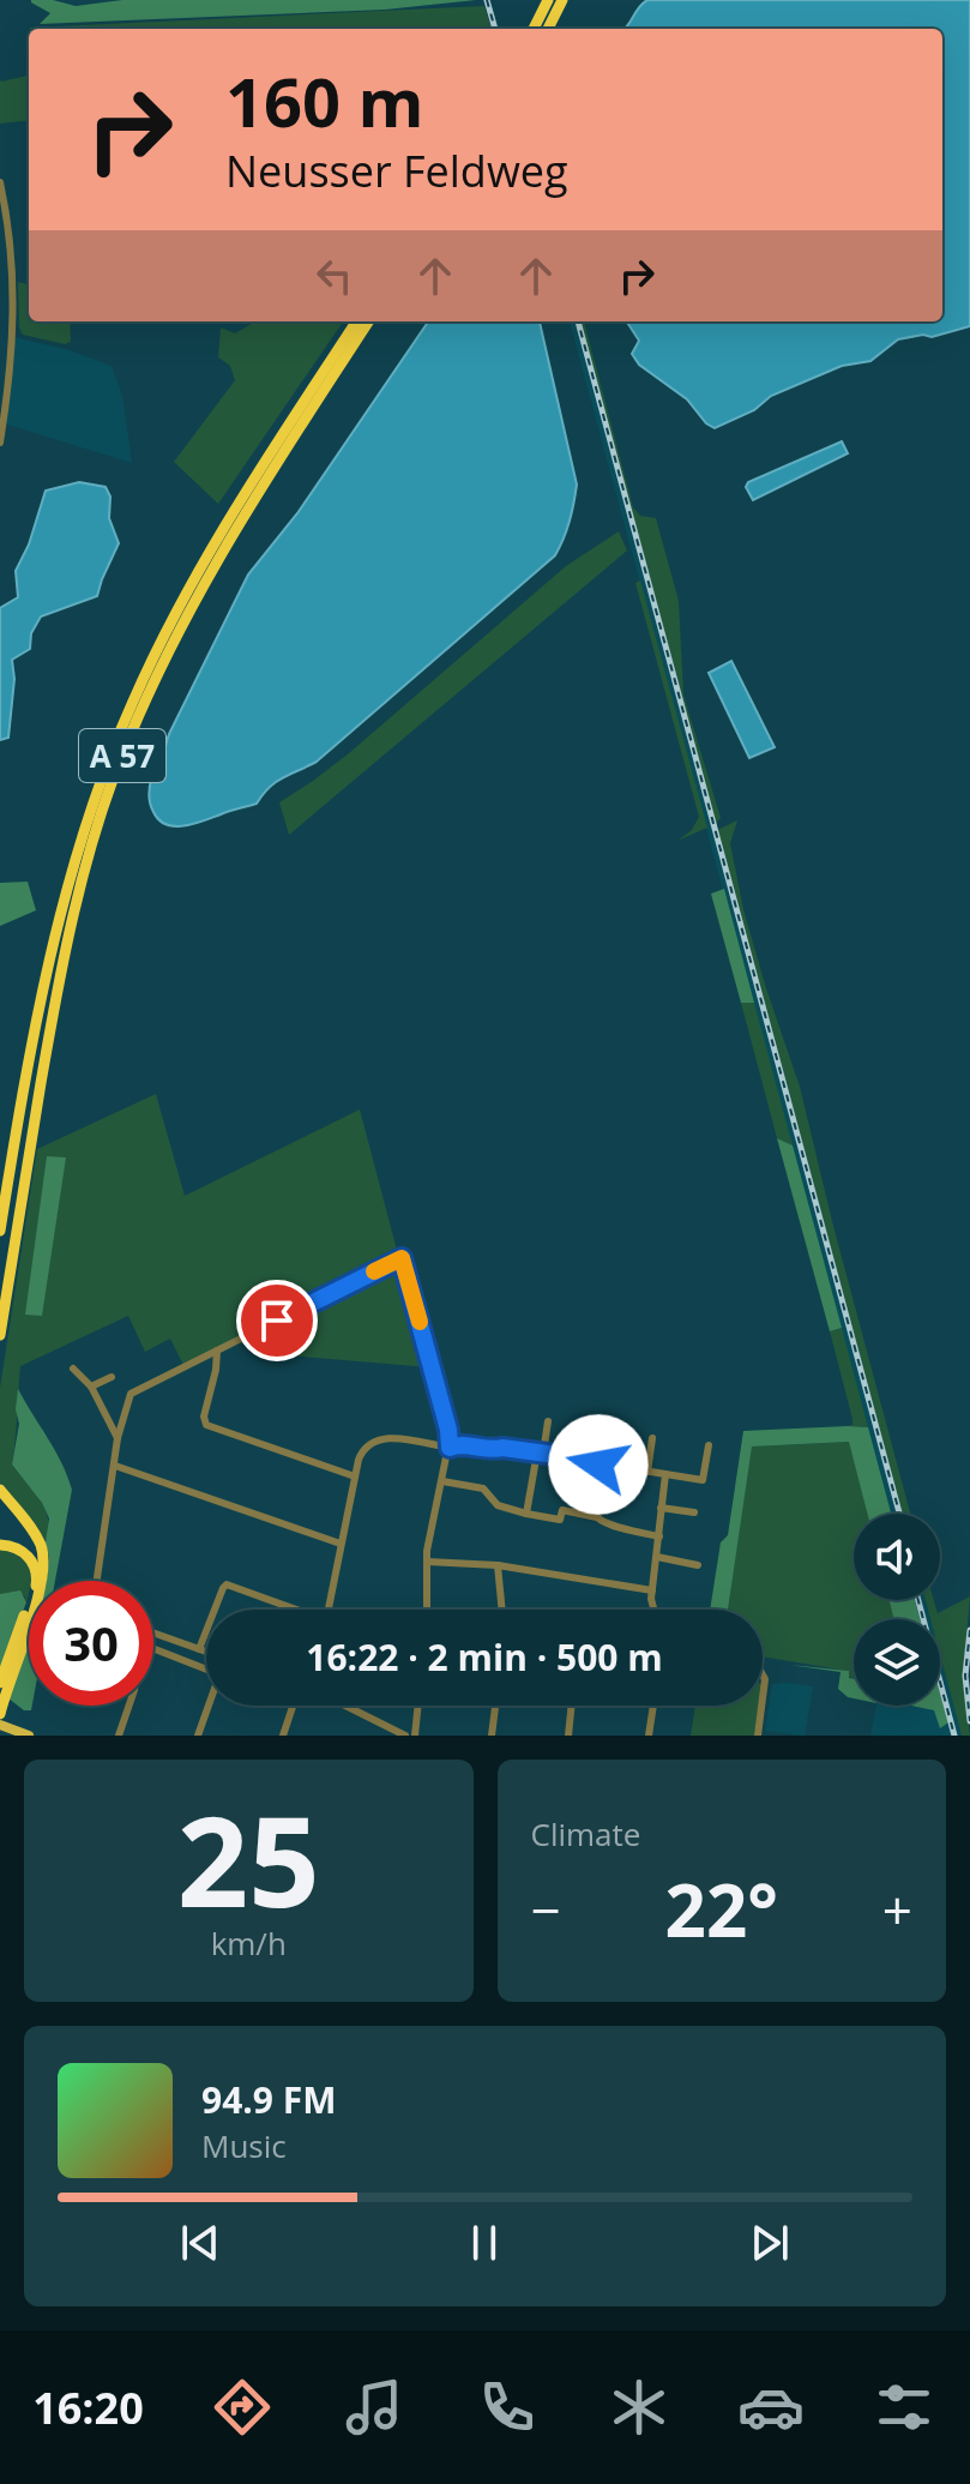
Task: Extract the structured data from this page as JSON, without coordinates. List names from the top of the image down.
{
  "streets": {
    "highway": ["A 57"]
  },
  "page": {
    "turn": ["160 m", "Neusser Feldweg"],
    "limit": "30",
    "trip": "16:22 · 2 min · 500 m",
    "tile": [
      ["25", "km/h"],
      "Climate"
    ],
    "heat": ["−", "22°", "+"],
    "song": ["94.9 FM", "Music"],
    "tabs": "16:20"
  }
}
